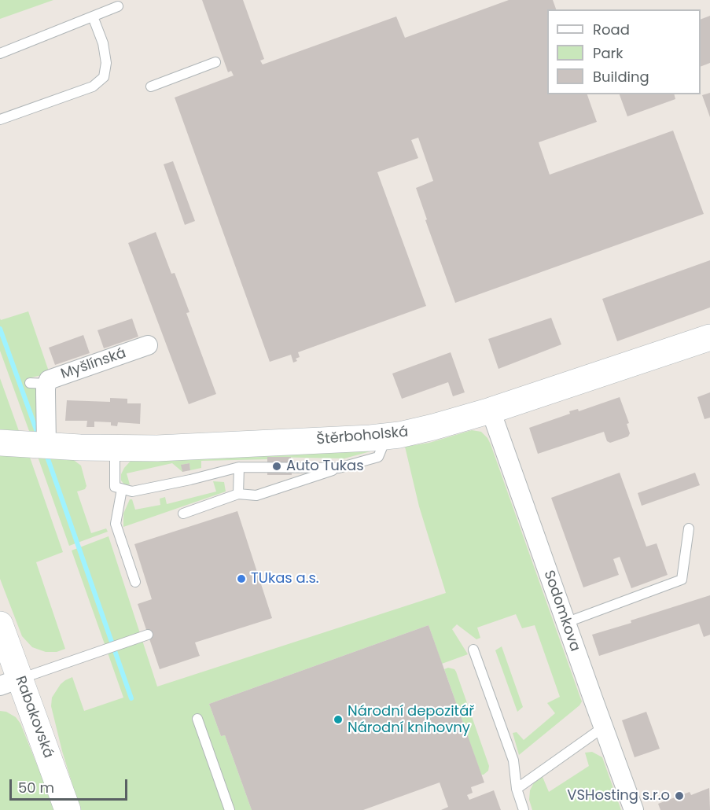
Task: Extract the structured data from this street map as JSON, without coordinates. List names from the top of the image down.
{
  "streets": {
    "street": [
      "Myšlínská",
      "Štěrboholská",
      "Sodomkova",
      "Rabakovská"
    ]
  },
  "crossings": [
    ["Myšlínská", "Štěrboholská"],
    ["Štěrboholská", "Sodomkova"]
  ],
  "places": [
    "Auto Tukas",
    "TUkas a.s.",
    "Národní depozitář Národní knihovny",
    "VSHosting s.r.o"
  ],
  "legend": ["Road", "Park", "Building"],
  "scale_bar": "50 m"
}
